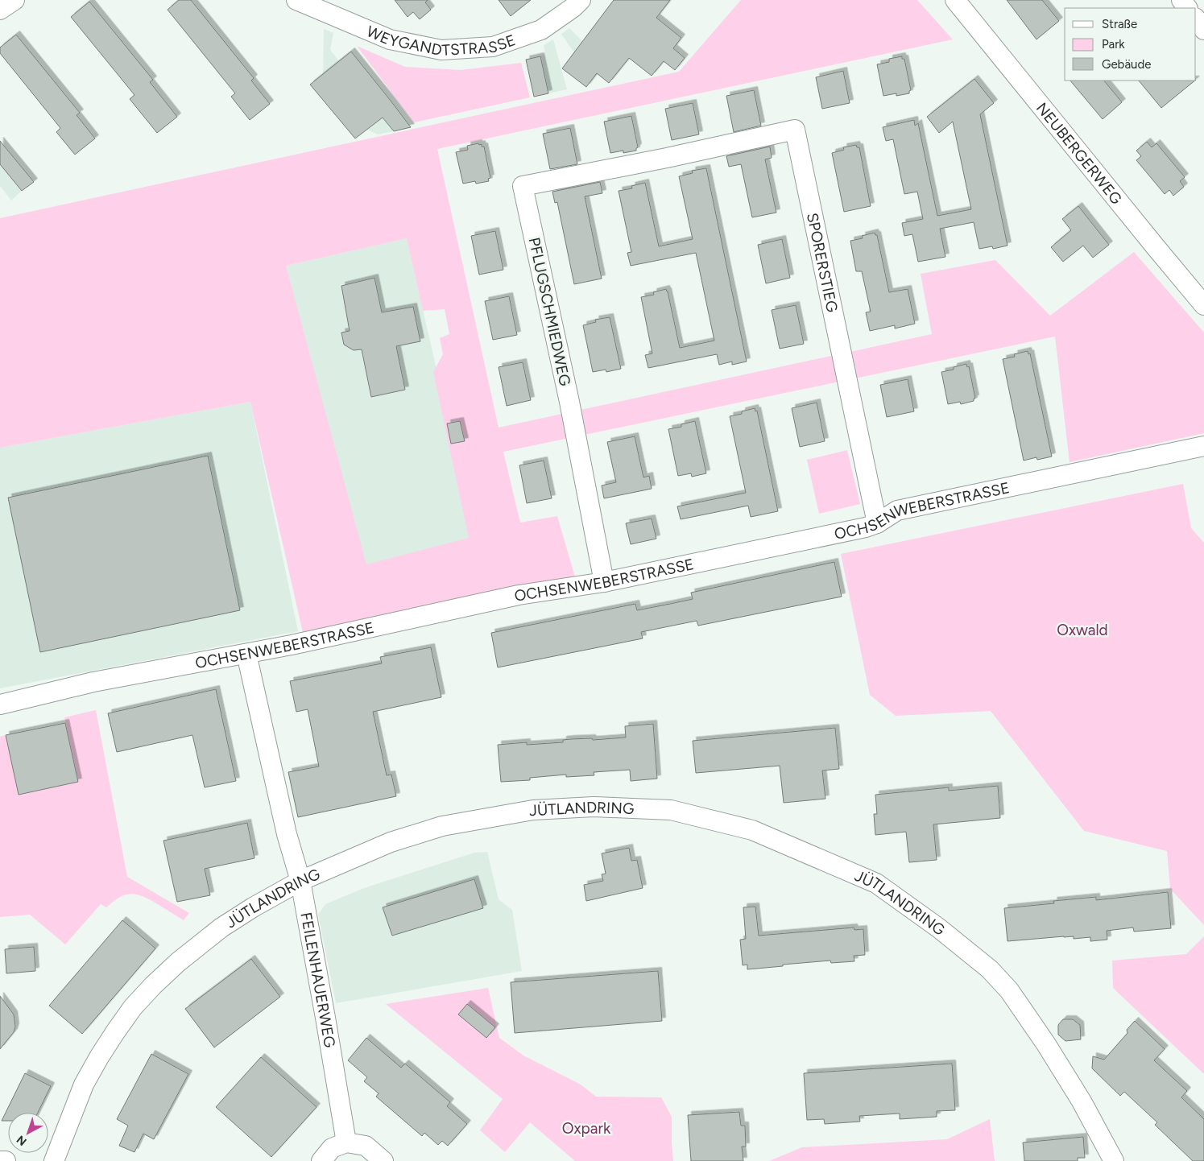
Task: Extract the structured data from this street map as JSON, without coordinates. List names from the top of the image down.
{
  "streets": {
    "street": [
      "WEYGANDTSTRASSE",
      "NEUBERGERWEG",
      "SPORERSTIEG",
      "PFLUGSCHMIEDWEG",
      "OCHSENWEBERSTRASSE",
      "JÜTLANDRING",
      "FEILENHAUERWEG"
    ]
  },
  "crossings": [
    ["SPORERSTIEG", "PFLUGSCHMIEDWEG"],
    ["SPORERSTIEG", "OCHSENWEBERSTRASSE"],
    ["PFLUGSCHMIEDWEG", "OCHSENWEBERSTRASSE"],
    ["OCHSENWEBERSTRASSE", "FEILENHAUERWEG"],
    ["JÜTLANDRING", "FEILENHAUERWEG"]
  ],
  "parks": ["Oxwald", "Oxpark"],
  "legend": ["Straße", "Park", "Gebäude"],
  "north": "bottom left"
}
